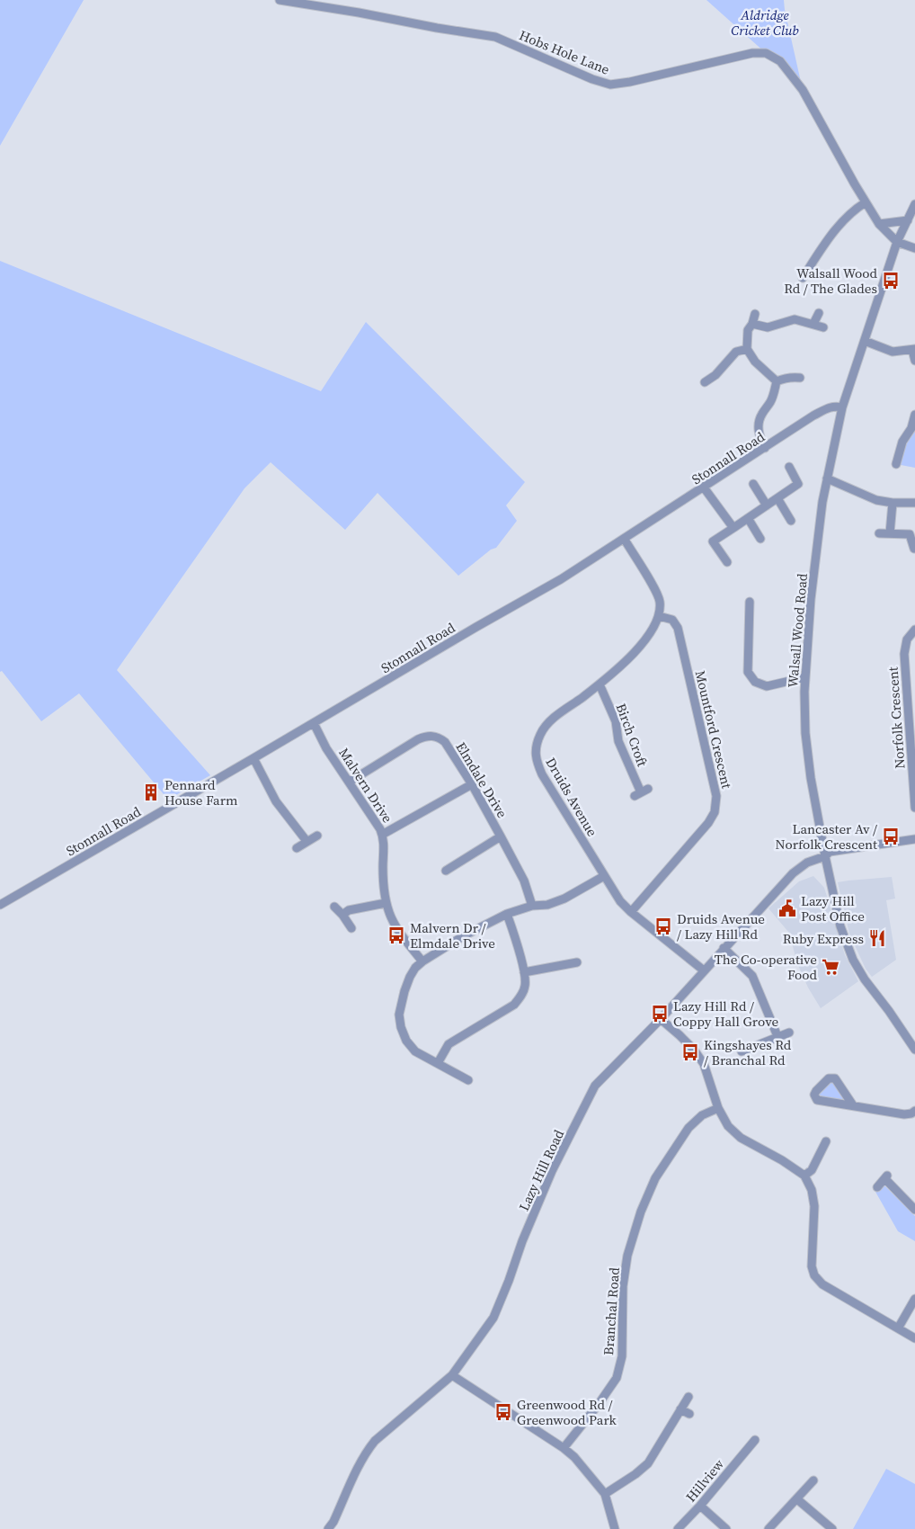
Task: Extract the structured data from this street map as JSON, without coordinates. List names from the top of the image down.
{
  "streets": {
    "street": [
      "Hobs Hole Lane",
      "Stonnall Road",
      "Walsall Wood Road",
      "Norfolk Crescent",
      "Mountford Crescent",
      "Birch Croft",
      "Elmdale Drive",
      "Malvern Drive",
      "Druids Avenue",
      "Lazy Hill Road",
      "Branchal Road",
      "Hillview"
    ]
  },
  "crossings": [
    ["Hobs Hole Lane", "Walsall Wood Road"],
    ["Stonnall Road", "Walsall Wood Road"],
    ["Stonnall Road", "Malvern Drive"],
    ["Walsall Wood Road", "Lazy Hill Road"],
    ["Mountford Crescent", "Druids Avenue"],
    ["Birch Croft", "Druids Avenue"],
    ["Elmdale Drive", "Malvern Drive"],
    ["Druids Avenue", "Lazy Hill Road"]
  ],
  "parks": ["Aldridge Cricket Club"],
  "places": {
    "bus stop": [
      "Walsall Wood Rd / The Glades",
      "Lancaster Av / Norfolk Crescent",
      "Druids Avenue / Lazy Hill Rd",
      "Malvern Dr / Elmdale Drive",
      "Lazy Hill Rd / Coppy Hall Grove",
      "Kingshayes Rd / Branchal Rd",
      "Greenwood Rd / Greenwood Park"
    ],
    "building": ["Pennard House Farm"],
    "public building": ["Lazy Hill Post Office"],
    "restaurant": ["Ruby Express"],
    "supermarket": ["The Co-operative Food"]
  }
}
